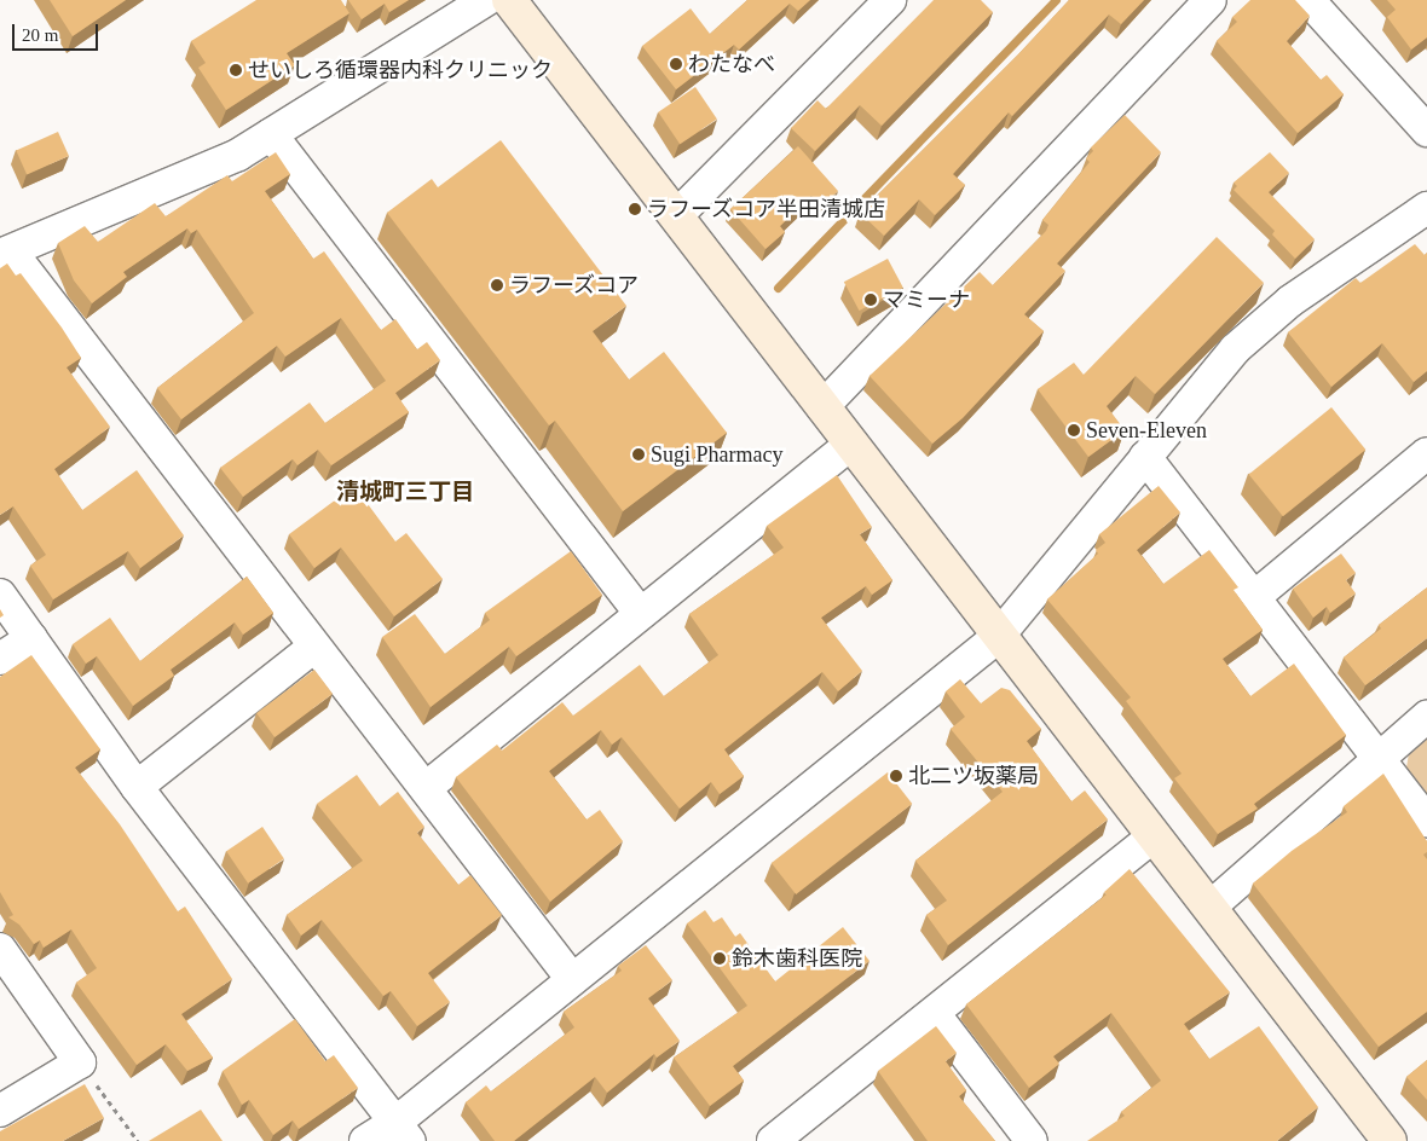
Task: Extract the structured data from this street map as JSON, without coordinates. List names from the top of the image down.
{
  "districts": ["清城町三丁目"],
  "places": [
    "わたなべ",
    "せいしろ循環器内科クリニック",
    "ラフーズコア半田清城店",
    "ラフーズコア",
    "マミーナ",
    "Seven-Eleven",
    "Sugi Pharmacy",
    "北二ツ坂薬局",
    "鈴木歯科医院"
  ],
  "scale_bar": "20 m"
}
